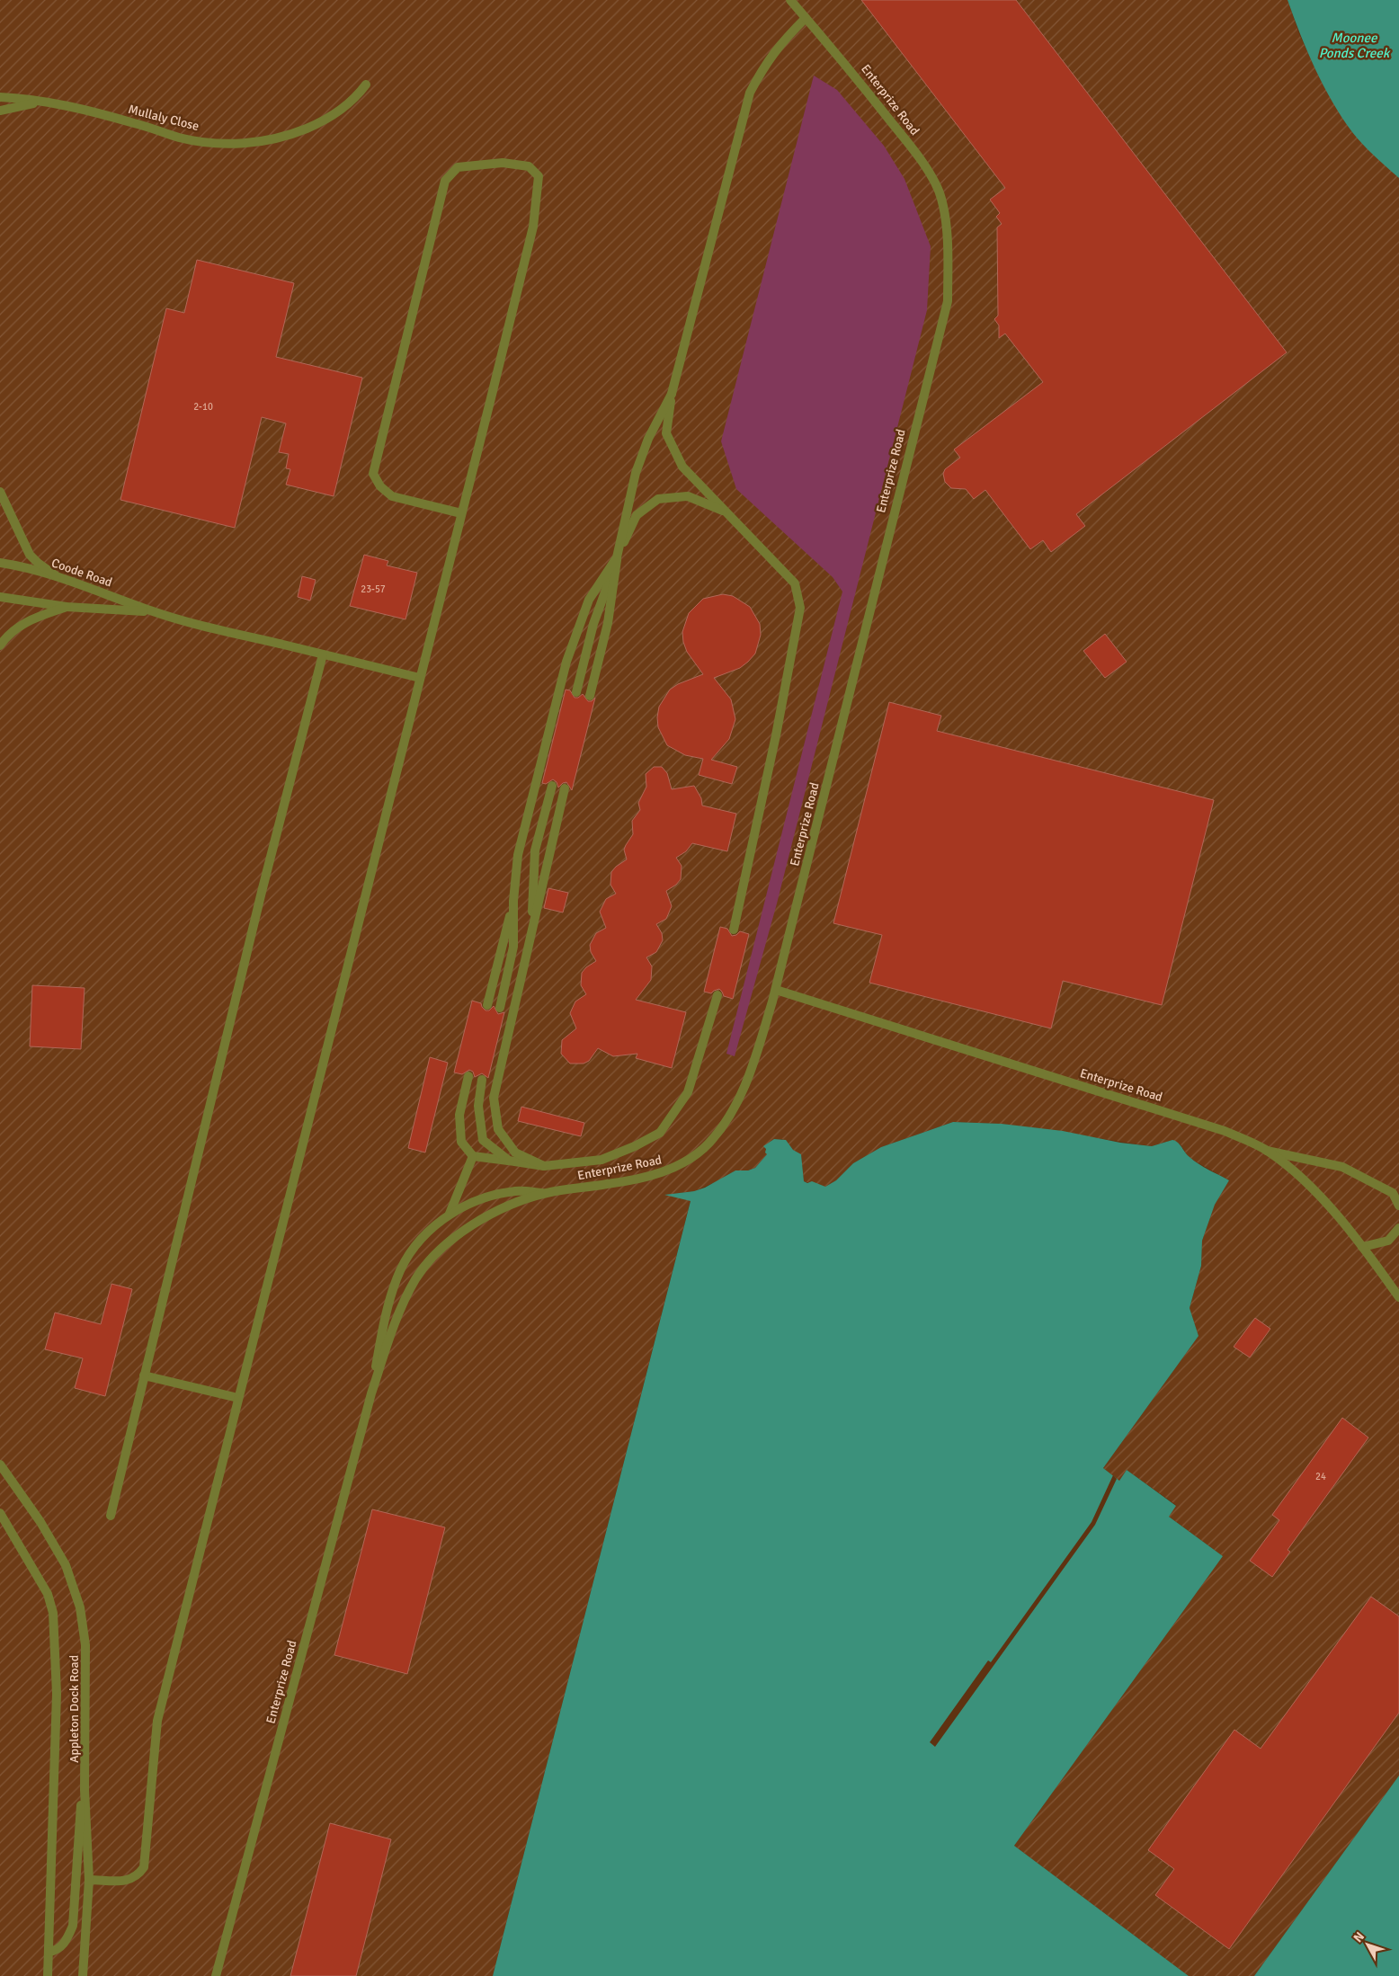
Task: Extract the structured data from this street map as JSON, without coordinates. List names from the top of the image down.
{
  "streets": {
    "street": [
      "Enterprize Road",
      "Mullaly Close",
      "Coode Road",
      "Appleton Dock Road"
    ]
  },
  "water": ["Moonee Ponds Creek"],
  "house_numbers": ["2-10", "23-57", "24"],
  "north": "top left"
}
